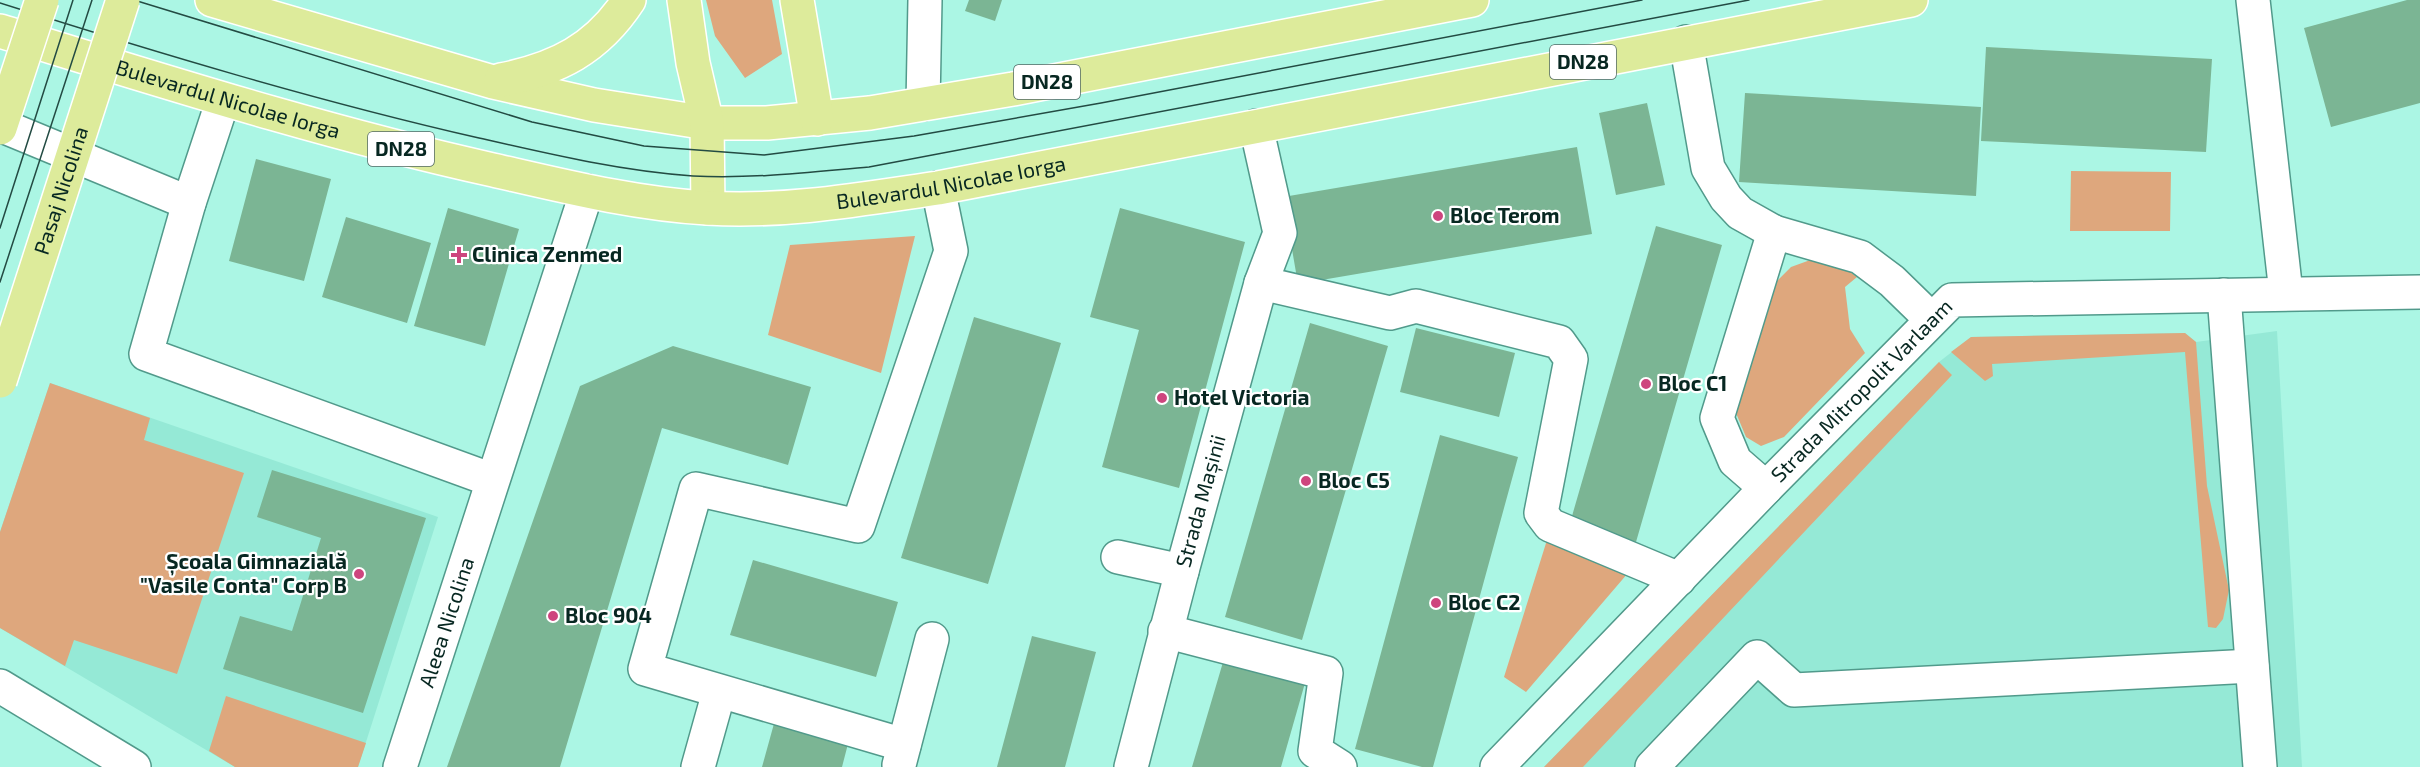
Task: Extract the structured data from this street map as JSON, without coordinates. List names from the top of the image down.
{
  "streets": {
    "main road": ["DN28", "Bulevardul Nicolae Iorga", "Pasaj Nicolina"],
    "street": ["Strada Mitropolit Varlaam", "Strada Mașinii", "Aleea Nicolina"]
  },
  "crossings": [
    ["Bulevardul Nicolae Iorga", "Strada Mașinii"],
    ["Bulevardul Nicolae Iorga", "Aleea Nicolina"]
  ],
  "places": {
    "other": [
      "Bloc Terom",
      "Bloc C1",
      "Hotel Victoria",
      "Bloc C5",
      "Școala Gimnazială \"Vasile Conta\" Corp B",
      "Bloc C2",
      "Bloc 904"
    ],
    "health": ["Clinica Zenmed"]
  }
}
